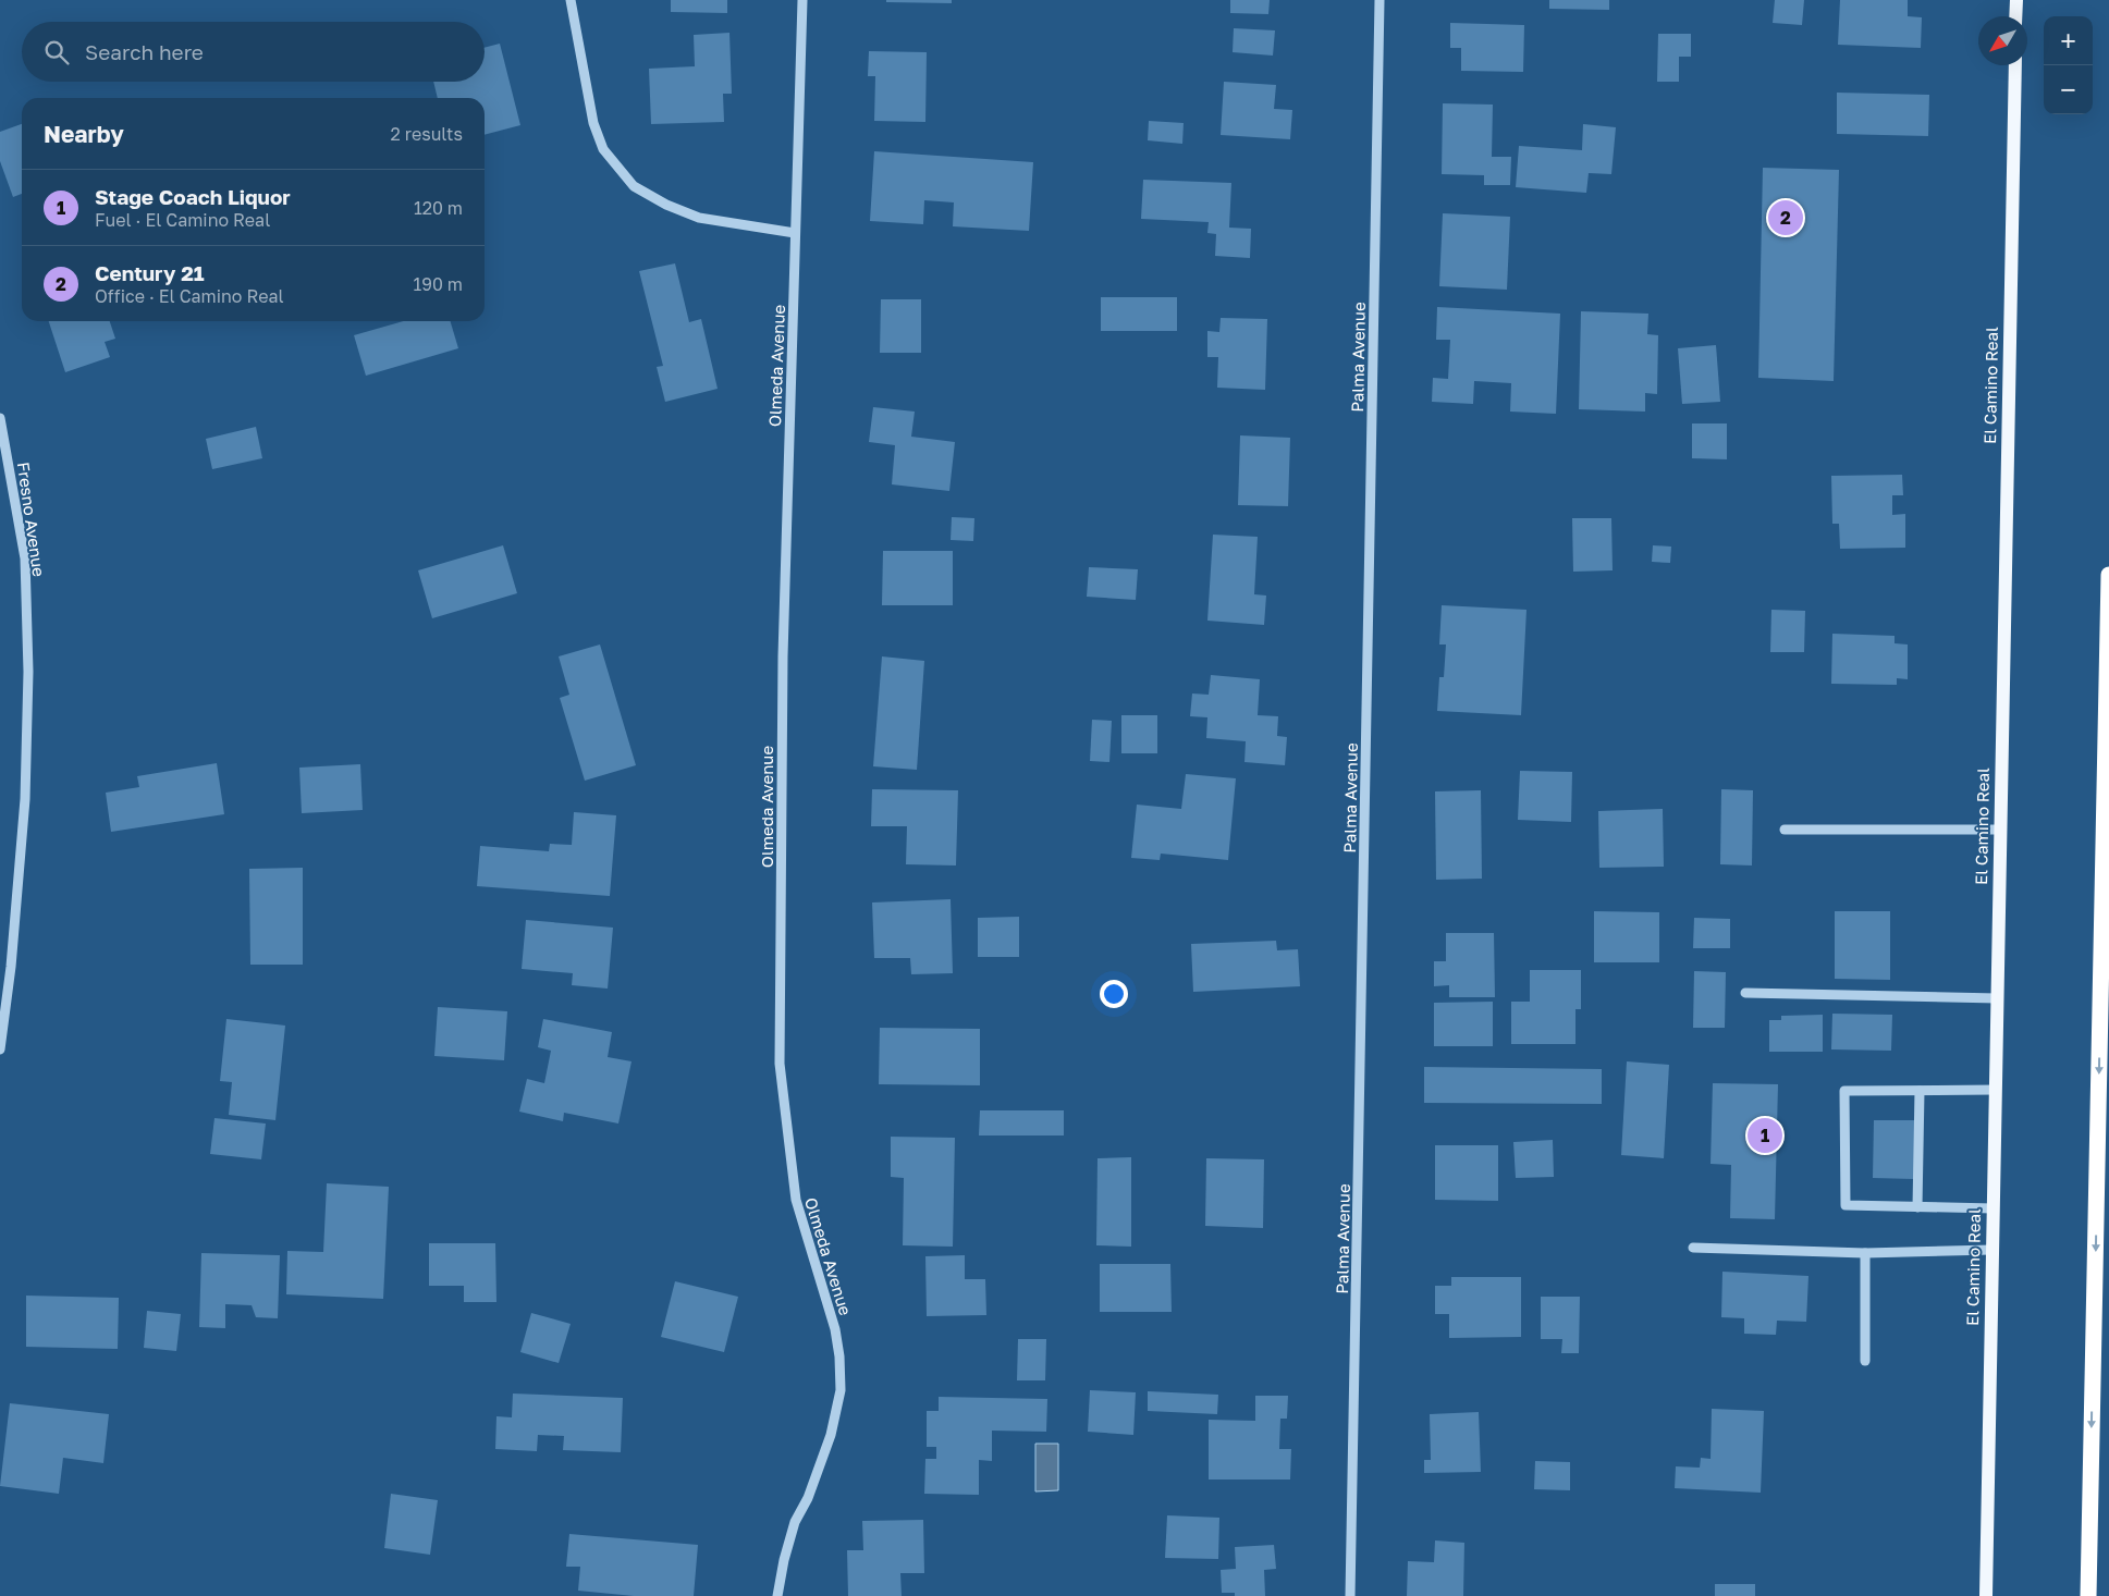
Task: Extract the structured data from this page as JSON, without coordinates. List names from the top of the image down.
{
  "streets": {
    "main road": ["El Camino Real"],
    "street": ["Palma Avenue", "Olmeda Avenue", "Fresno Avenue"]
  },
  "north": "bottom left",
  "page": {
    "map_buttons": ["+", "−"],
    "search": "Search here",
    "heading": ["Nearby", "2 results"],
    "list": [
      {
        "mark": "1",
        "name": "Stage Coach Liquor",
        "note": "Fuel · El Camino Real",
        "value": "120 m"
      },
      {
        "mark": "2",
        "name": "Century 21",
        "note": "Office · El Camino Real",
        "value": "190 m"
      }
    ],
    "pins": ["2", "1"]
  }
}
